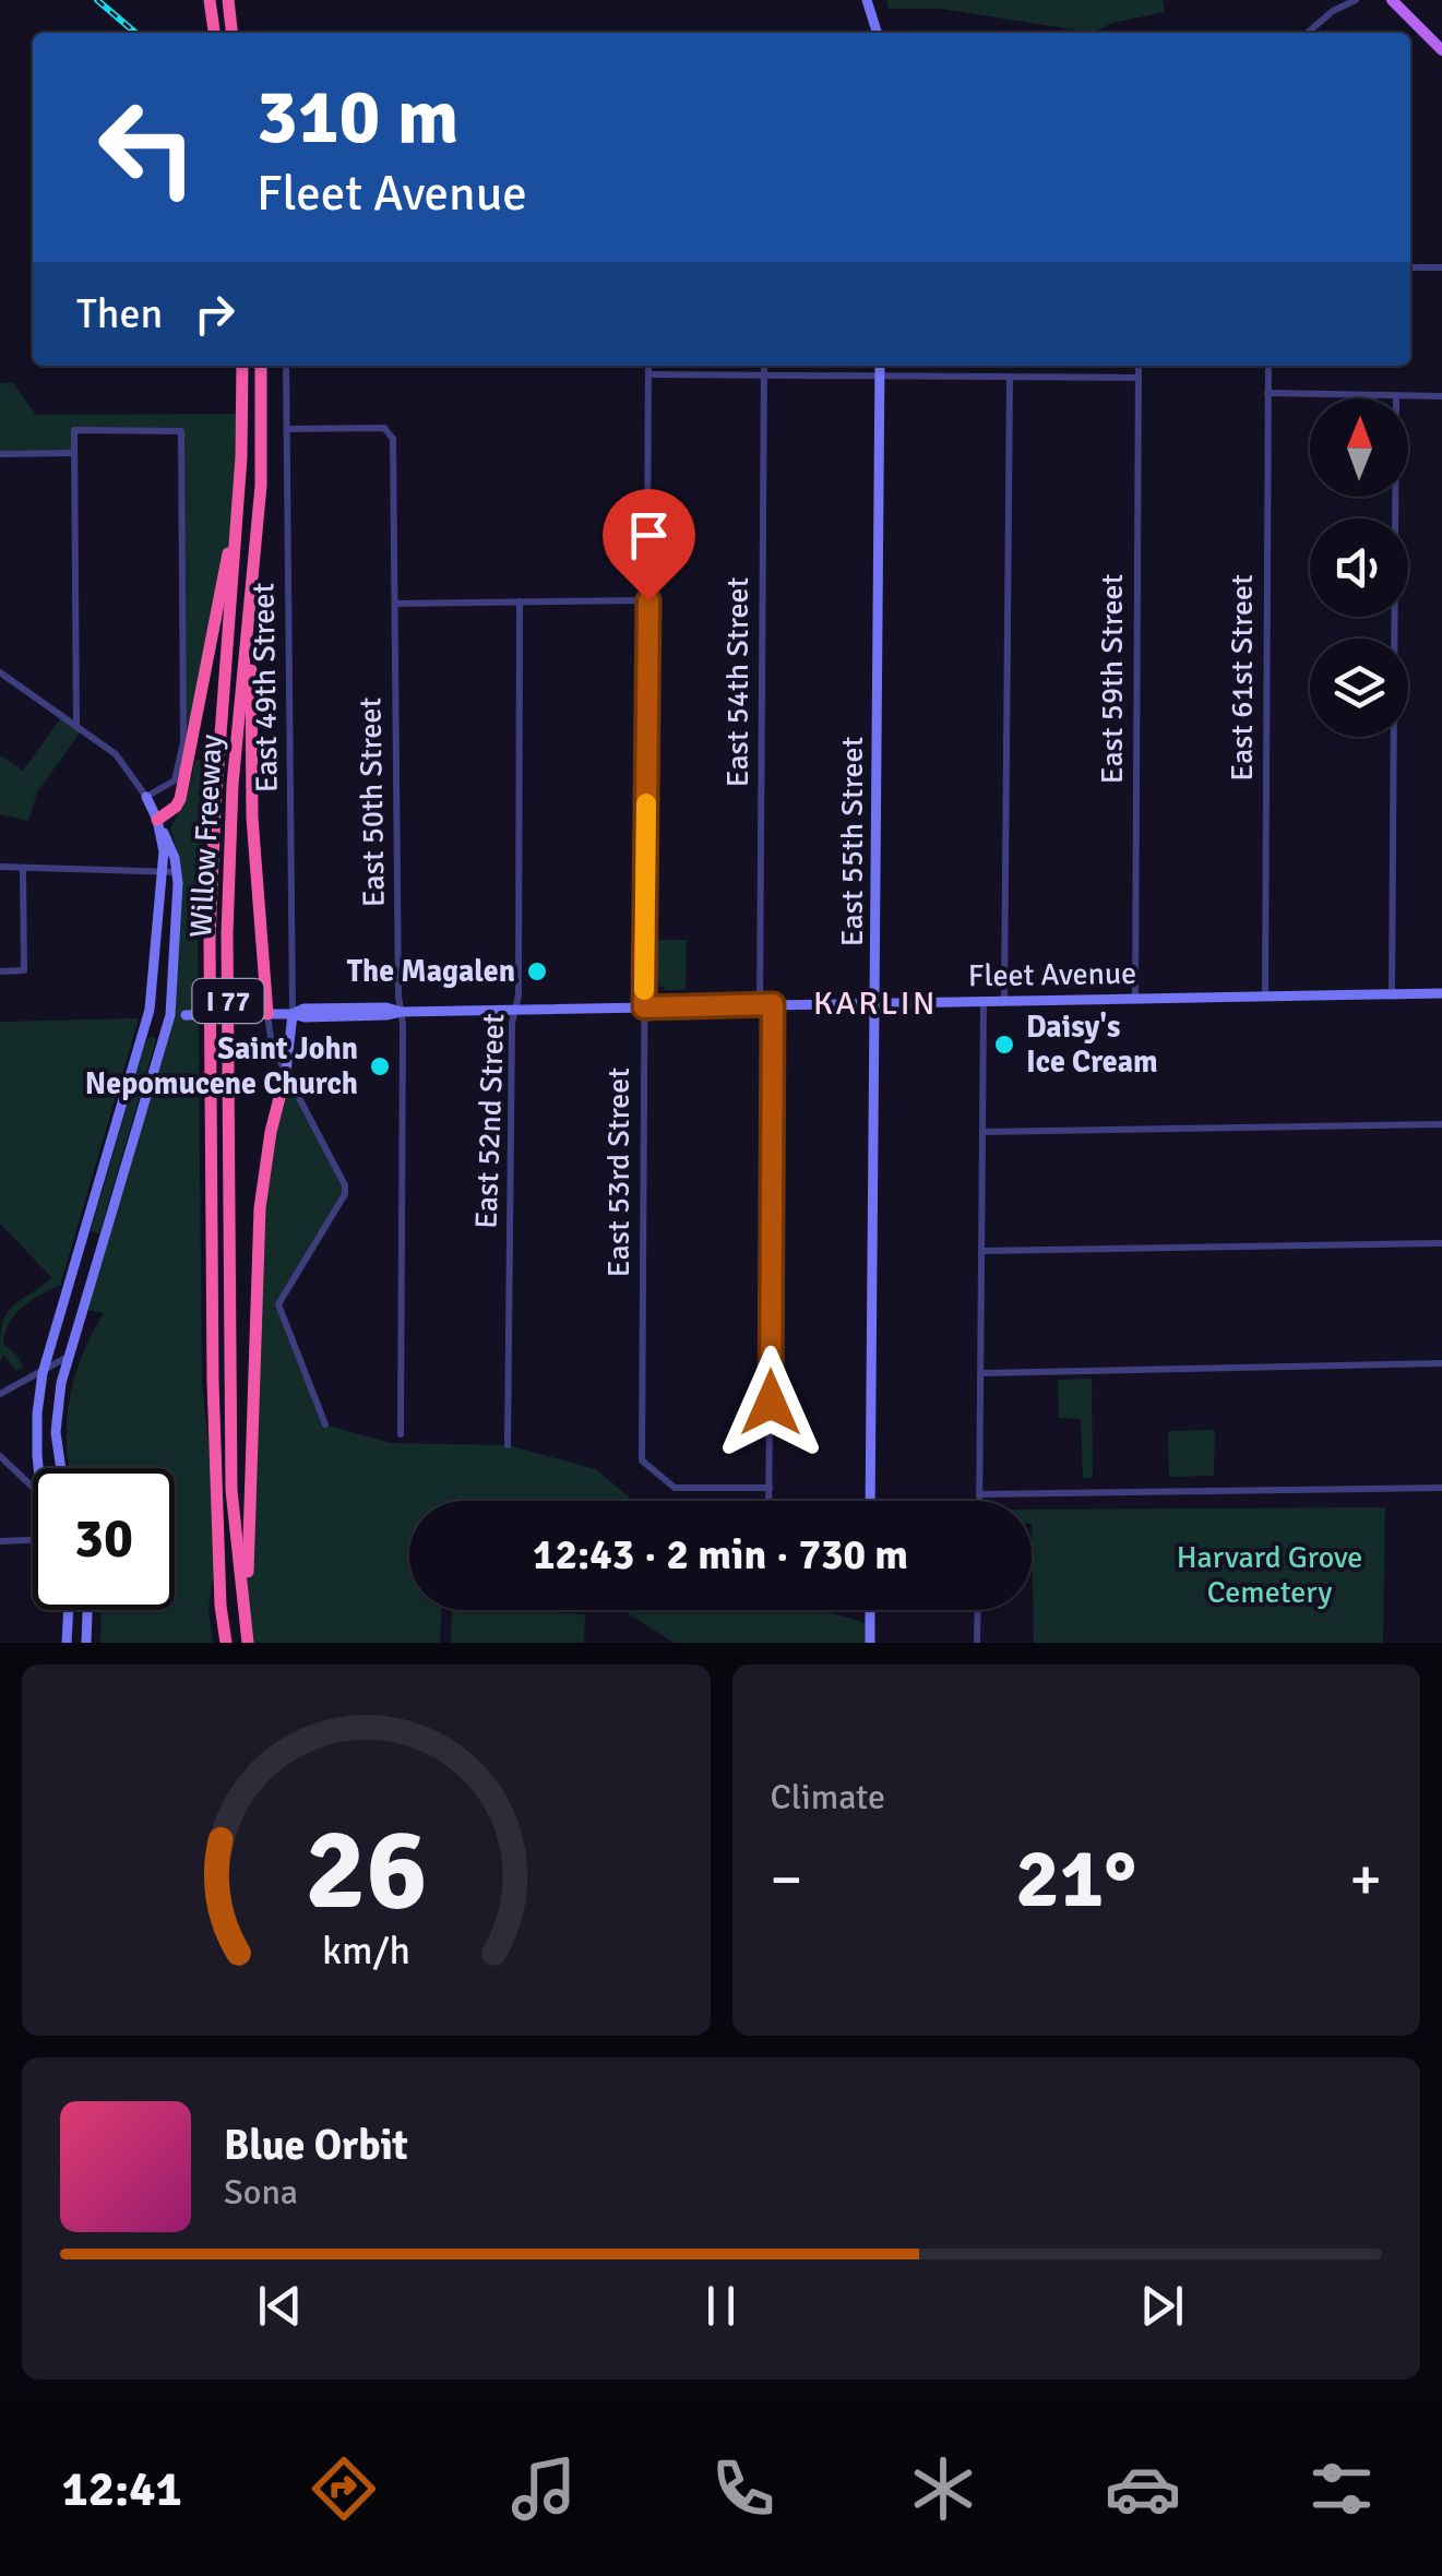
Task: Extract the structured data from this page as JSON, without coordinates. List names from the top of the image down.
{
  "streets": {
    "highway": ["Willow Freeway", "I 77"],
    "street": [
      "East 61st Street",
      "East 59th Street",
      "East 54th Street",
      "East 49th Street",
      "East 50th Street",
      "East 55th Street",
      "Fleet Avenue",
      "East 52nd Street",
      "East 53rd Street"
    ]
  },
  "crossings": [
    ["East 61st Street", "Fleet Avenue"],
    ["East 59th Street", "Fleet Avenue"],
    ["East 54th Street", "Fleet Avenue"],
    ["East 49th Street", "East 50th Street"],
    ["East 49th Street", "Fleet Avenue"],
    ["East 50th Street", "Fleet Avenue"],
    ["East 55th Street", "Fleet Avenue"],
    ["Fleet Avenue", "East 52nd Street"],
    ["Fleet Avenue", "East 53rd Street"]
  ],
  "districts": ["KARLIN"],
  "parks": ["Harvard Grove Cemetery"],
  "places": ["The Magalen", "Daisy's Ice Cream", "Saint John Nepomucene Church"],
  "north": "top",
  "page": {
    "turn": ["310 m", "Fleet Avenue"],
    "then": "Then",
    "limit": "30",
    "trip": "12:43 · 2 min · 730 m",
    "tile": "Climate",
    "heat": ["−", "21°", "+"],
    "song": ["Blue Orbit", "Sona"],
    "tabs": "12:41",
    "gauge": ["26", "km/h"]
  }
}
